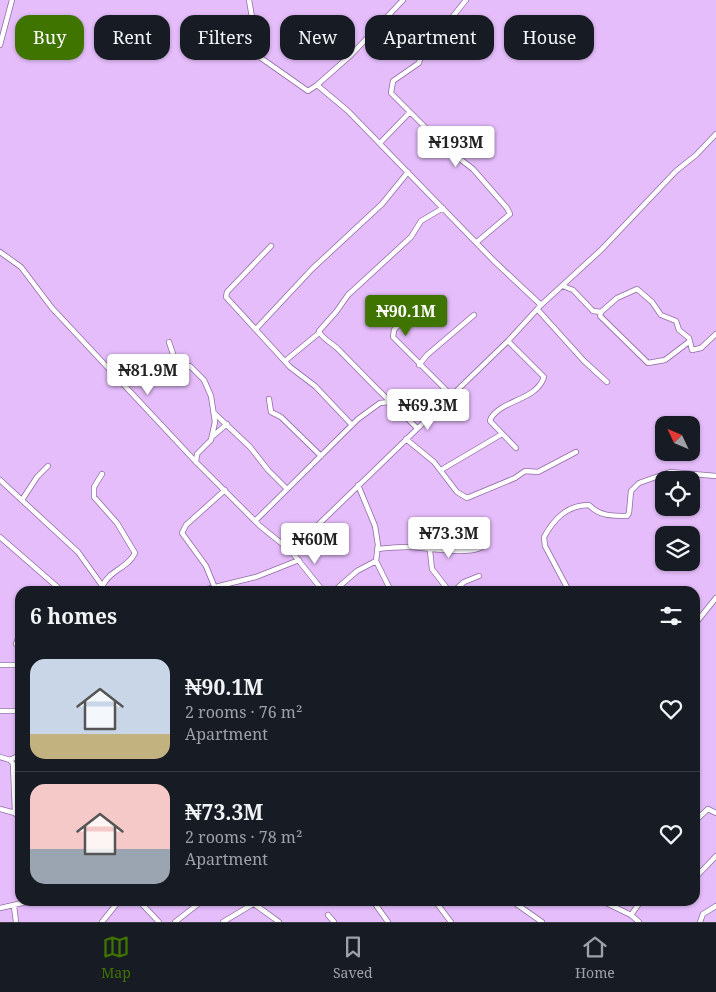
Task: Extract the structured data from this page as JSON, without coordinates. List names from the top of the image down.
{
  "north": "top left",
  "page": {
    "chip": [
      "Buy",
      "Rent",
      "Filters",
      "New",
      "Apartment",
      "House"
    ],
    "price": [
      "₦193M",
      "₦90.1M",
      "₦81.9M",
      "₦69.3M",
      "₦73.3M",
      "₦60M"
    ],
    "heading": "6 homes",
    "list": [
      {
        "name": "₦90.1M",
        "note": "2 rooms · 76 m² · Apartment"
      },
      {
        "name": "₦73.3M",
        "note": "2 rooms · 78 m² · Apartment"
      }
    ],
    "tabs": ["Map", "Saved", "Home"]
  }
}
